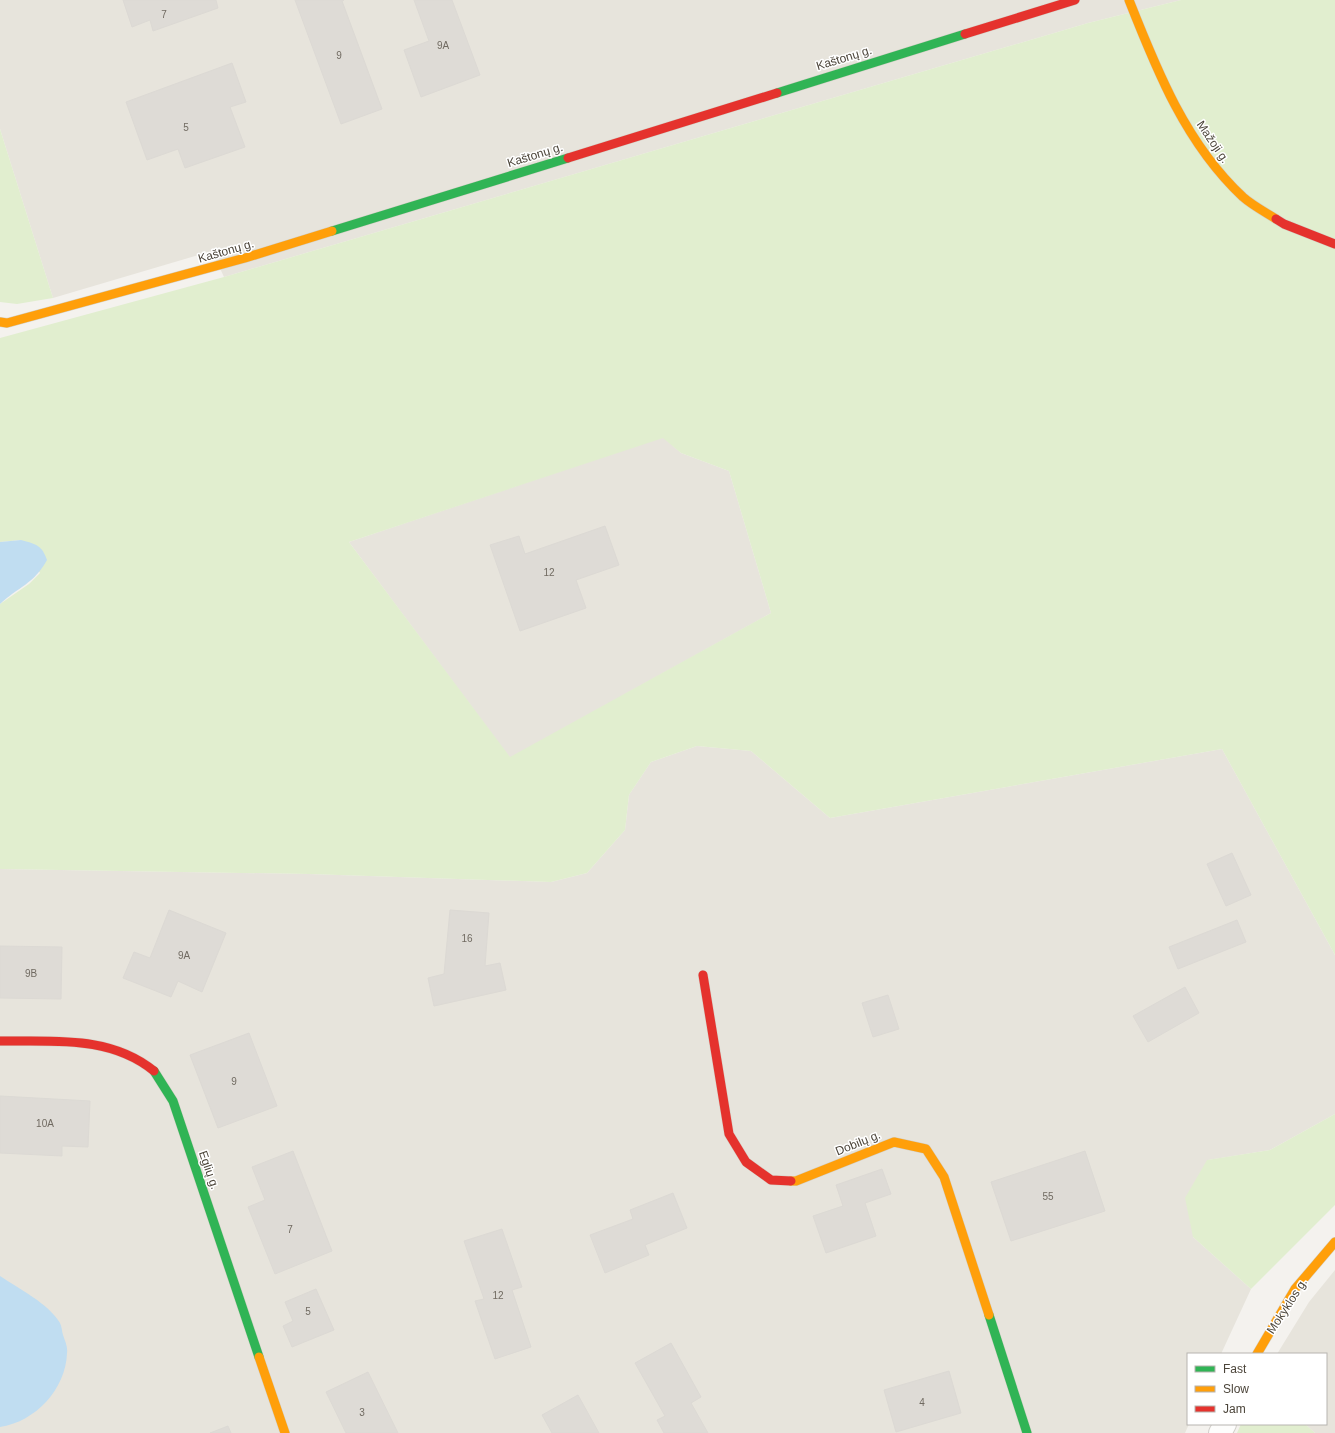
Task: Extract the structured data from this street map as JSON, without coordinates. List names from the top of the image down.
{
  "streets": {
    "street": [
      "Kaštonų g.",
      "Mažoji g.",
      "Dobilų g.",
      "Eglių g.",
      "Mokyklos g."
    ]
  },
  "house_numbers": [
    "7",
    "9A",
    "9",
    "5",
    "12",
    "16",
    "9A",
    "9B",
    "9",
    "10A",
    "55",
    "7",
    "12",
    "5",
    "4",
    "3"
  ],
  "legend": ["Fast", "Slow", "Jam"]
}
